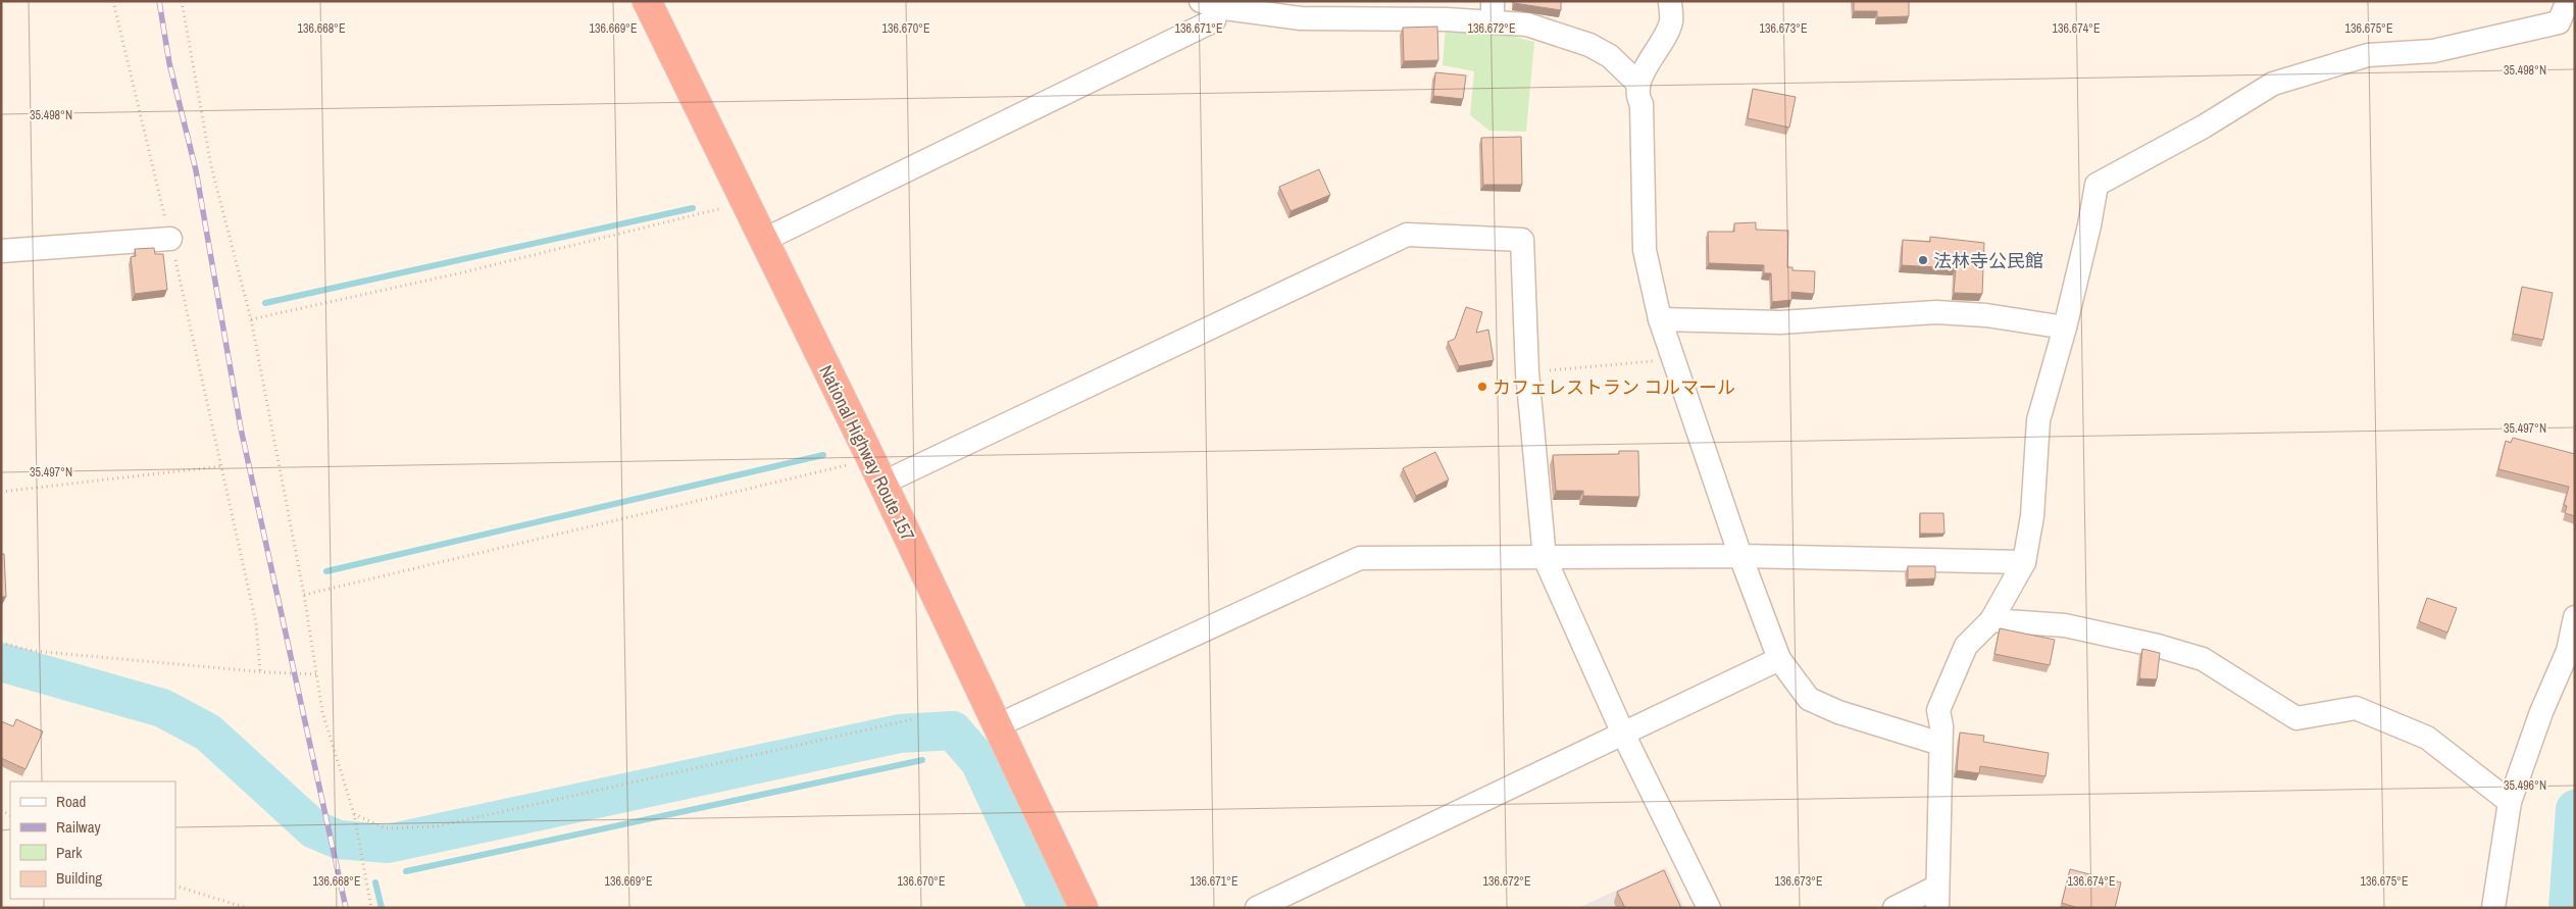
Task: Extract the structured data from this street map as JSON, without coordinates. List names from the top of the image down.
{
  "streets": {
    "highway": ["National Highway Route 157"]
  },
  "places": ["法林寺公民館", "カフェレストラン コルマール"],
  "legend": [
    "Road",
    "Railway",
    "Park",
    "Building"
  ],
  "coordinates": [
    "136.668°E",
    "136.669°E",
    "136.670°E",
    "136.671°E",
    "136.672°E",
    "136.673°E",
    "136.674°E",
    "136.675°E",
    "35.498°N",
    "35.497°N",
    "35.496°N"
  ]
}
